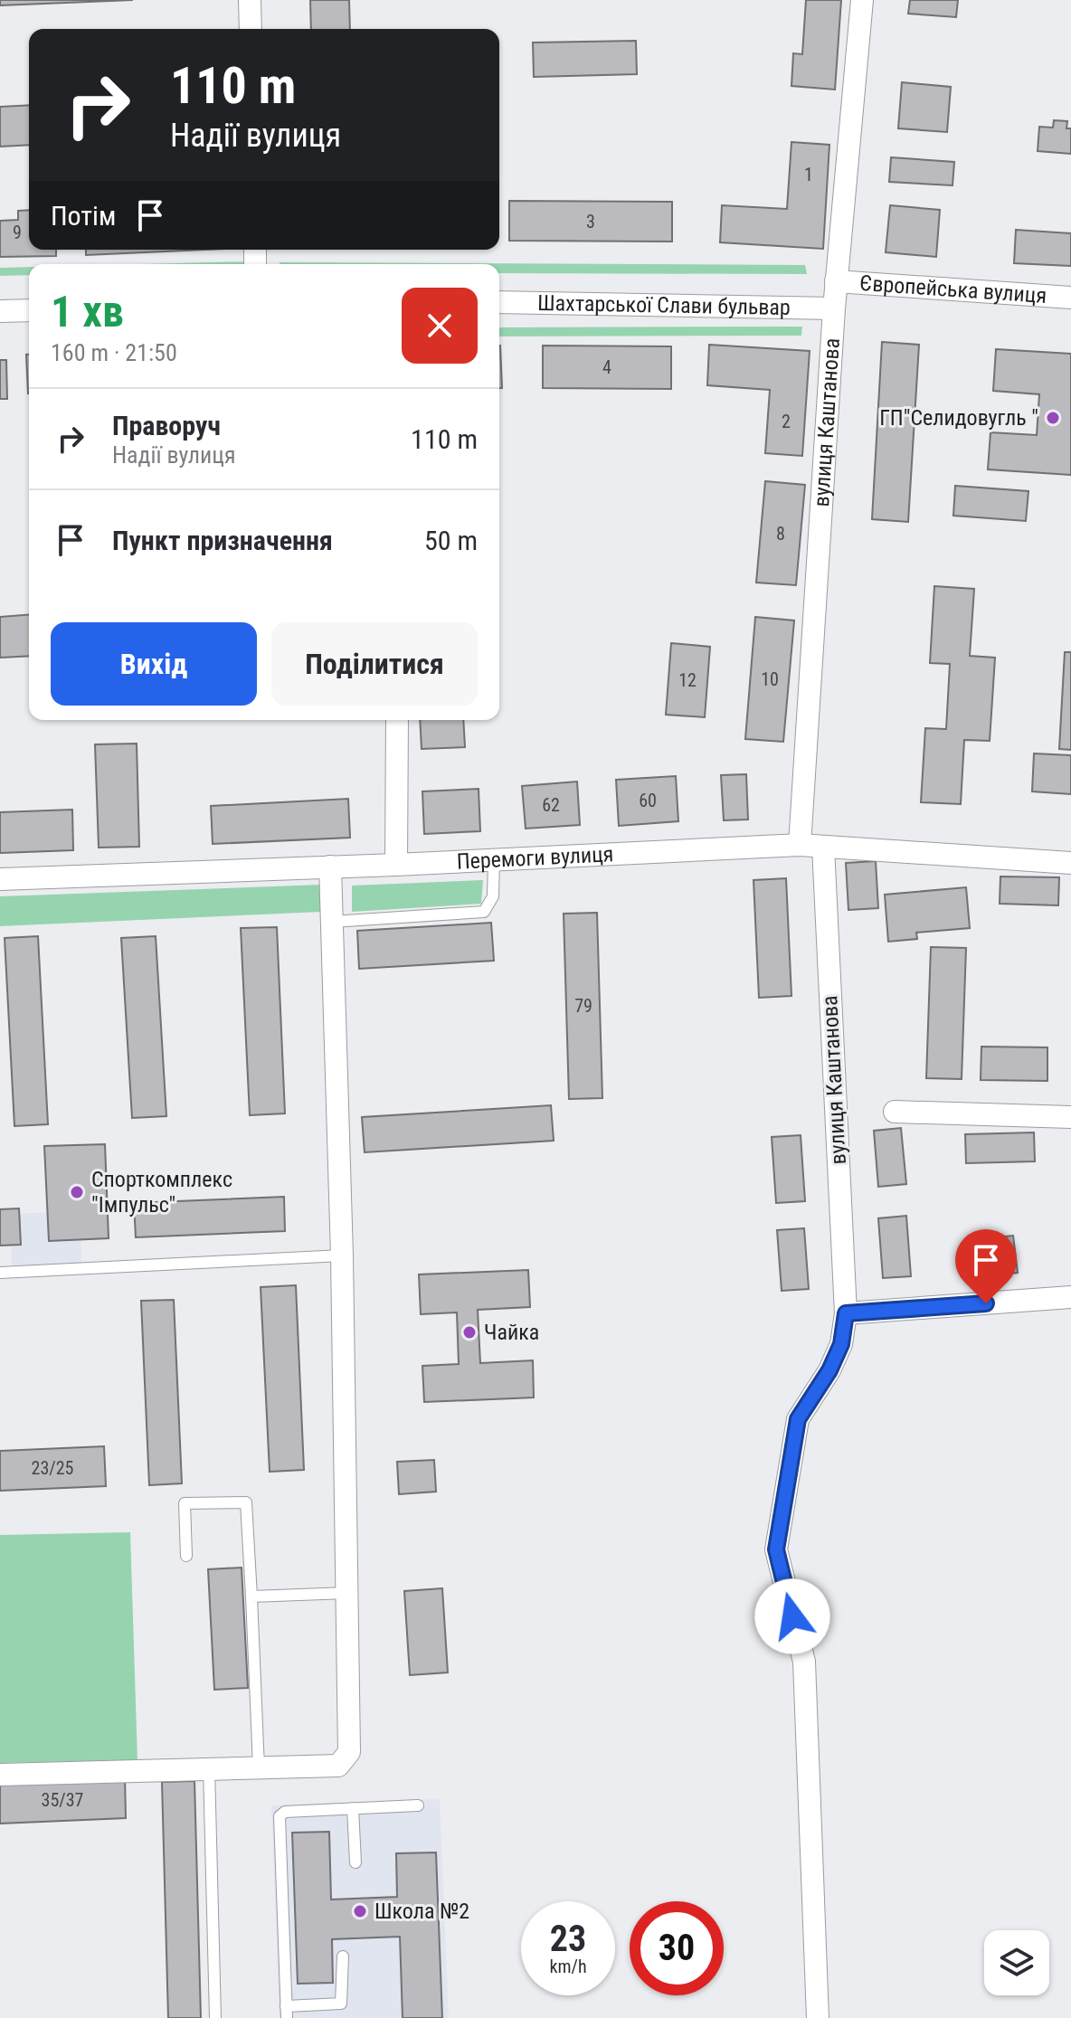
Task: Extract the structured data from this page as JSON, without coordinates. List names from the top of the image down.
{
  "streets": {
    "street": [
      "Європейська вулиця",
      "Шахтарської Слави бульвар",
      "вулиця Каштанова",
      "Перемоги вулиця"
    ]
  },
  "crossings": [
    ["Європейська вулиця", "вулиця Каштанова"],
    ["Шахтарської Слави бульвар", "вулиця Каштанова"],
    ["вулиця Каштанова", "Перемоги вулиця"]
  ],
  "places": [
    "ГП\"Селидовугль \"",
    "Спорткомплекс \"Імпульс\"",
    "Чайка",
    "Школа №2"
  ],
  "house_numbers": [
    "1",
    "3",
    "9",
    "4",
    "2",
    "8",
    "10",
    "12",
    "60",
    "62",
    "79",
    "23/25",
    "35/37"
  ],
  "page": {
    "turn": ["110 m", "Надії вулиця"],
    "then": "Потім",
    "heading": ["1 хв", "160 m · 21:50"],
    "list": [
      {
        "name": "Праворуч",
        "note": "Надії вулиця",
        "value": "110 m"
      },
      {
        "name": "Пункт призначення",
        "value": "50 m"
      }
    ],
    "buttons": ["Вихід", "Поділитися"],
    "speed": "23 km/h",
    "limit": "30"
  }
}
